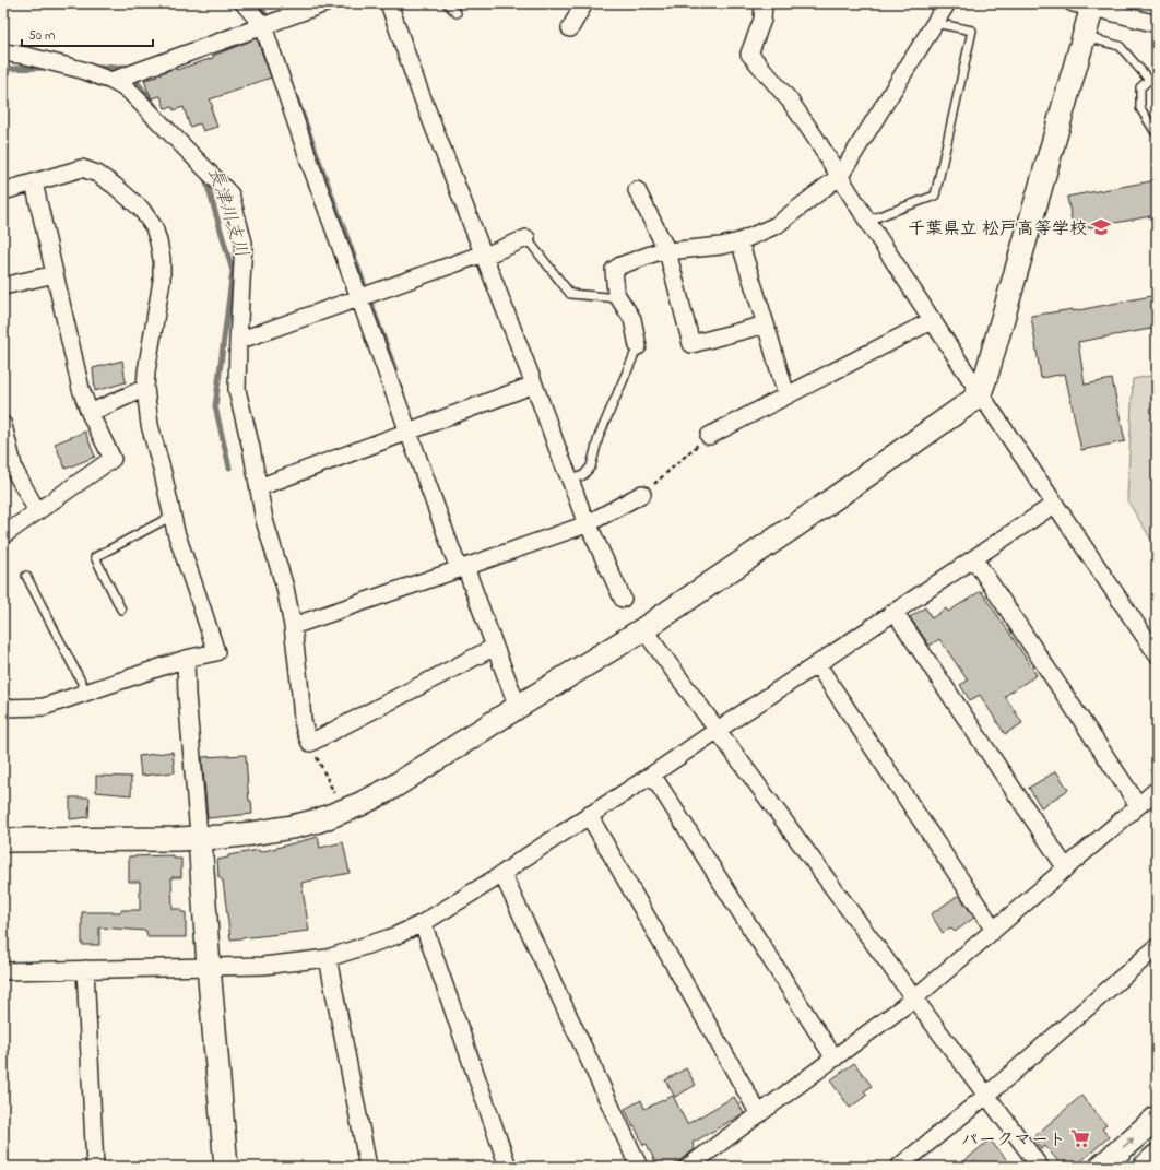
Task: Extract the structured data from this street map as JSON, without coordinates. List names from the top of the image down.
{
  "water": ["長津川支川"],
  "places": {
    "school or university": ["千葉県立 松戸高等学校"],
    "supermarket": ["パークマート"]
  },
  "scale_bar": "50 m"
}
